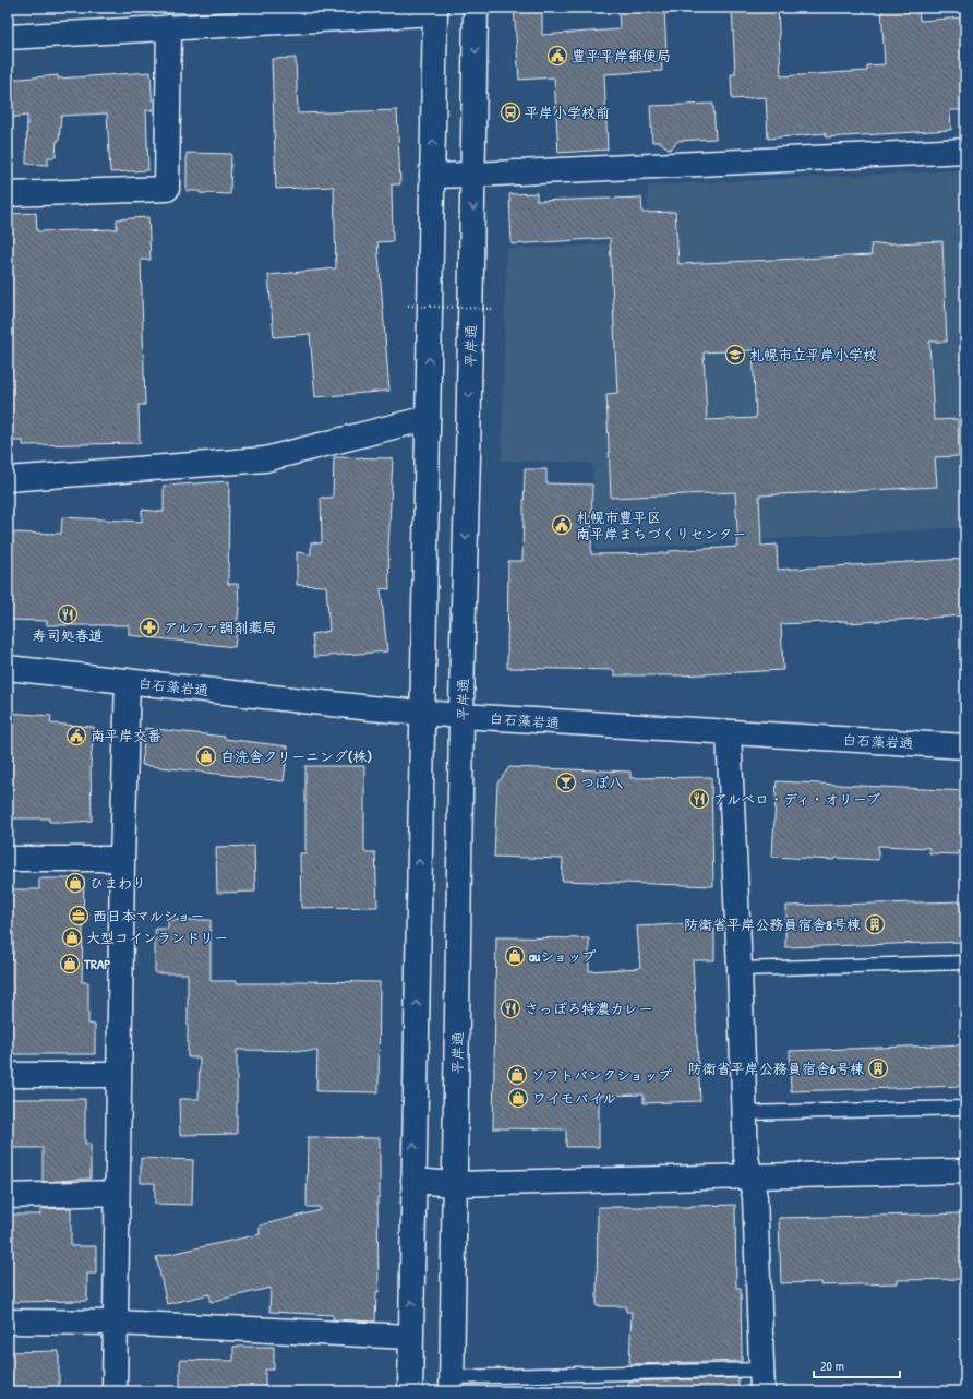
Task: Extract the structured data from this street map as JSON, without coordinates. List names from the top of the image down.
{
  "streets": {
    "main road": ["平岸通", "白石藻岩通"]
  },
  "crossings": [
    ["平岸通", "白石藻岩通"]
  ],
  "places": {
    "public building": ["豊平平岸郵便局", "札幌市豊平区 南平岸まちづくりセンター", "南平岸交番"],
    "bus stop": ["平岸小学校前"],
    "school or university": ["札幌市立平岸小学校"],
    "restaurant": ["寿司処春道", "アルベロ・ディ・オリーブ", "さっぽろ特濃カレー"],
    "pharmacy": ["アルファ調剤薬局"],
    "shop": [
      "白洗舎クリーニング(株)",
      "ひまわり",
      "大型コインランドリー",
      "auショップ",
      "TRAP",
      "ソフトバンクショップ",
      "ワイモバイル"
    ],
    "bar": ["つぼ八"],
    "office": ["西日本マルショー"],
    "building": ["防衛省平岸公務員宿舎8号棟", "防衛省平岸公務員宿舎6号棟"]
  },
  "scale_bar": "20 m"
}
